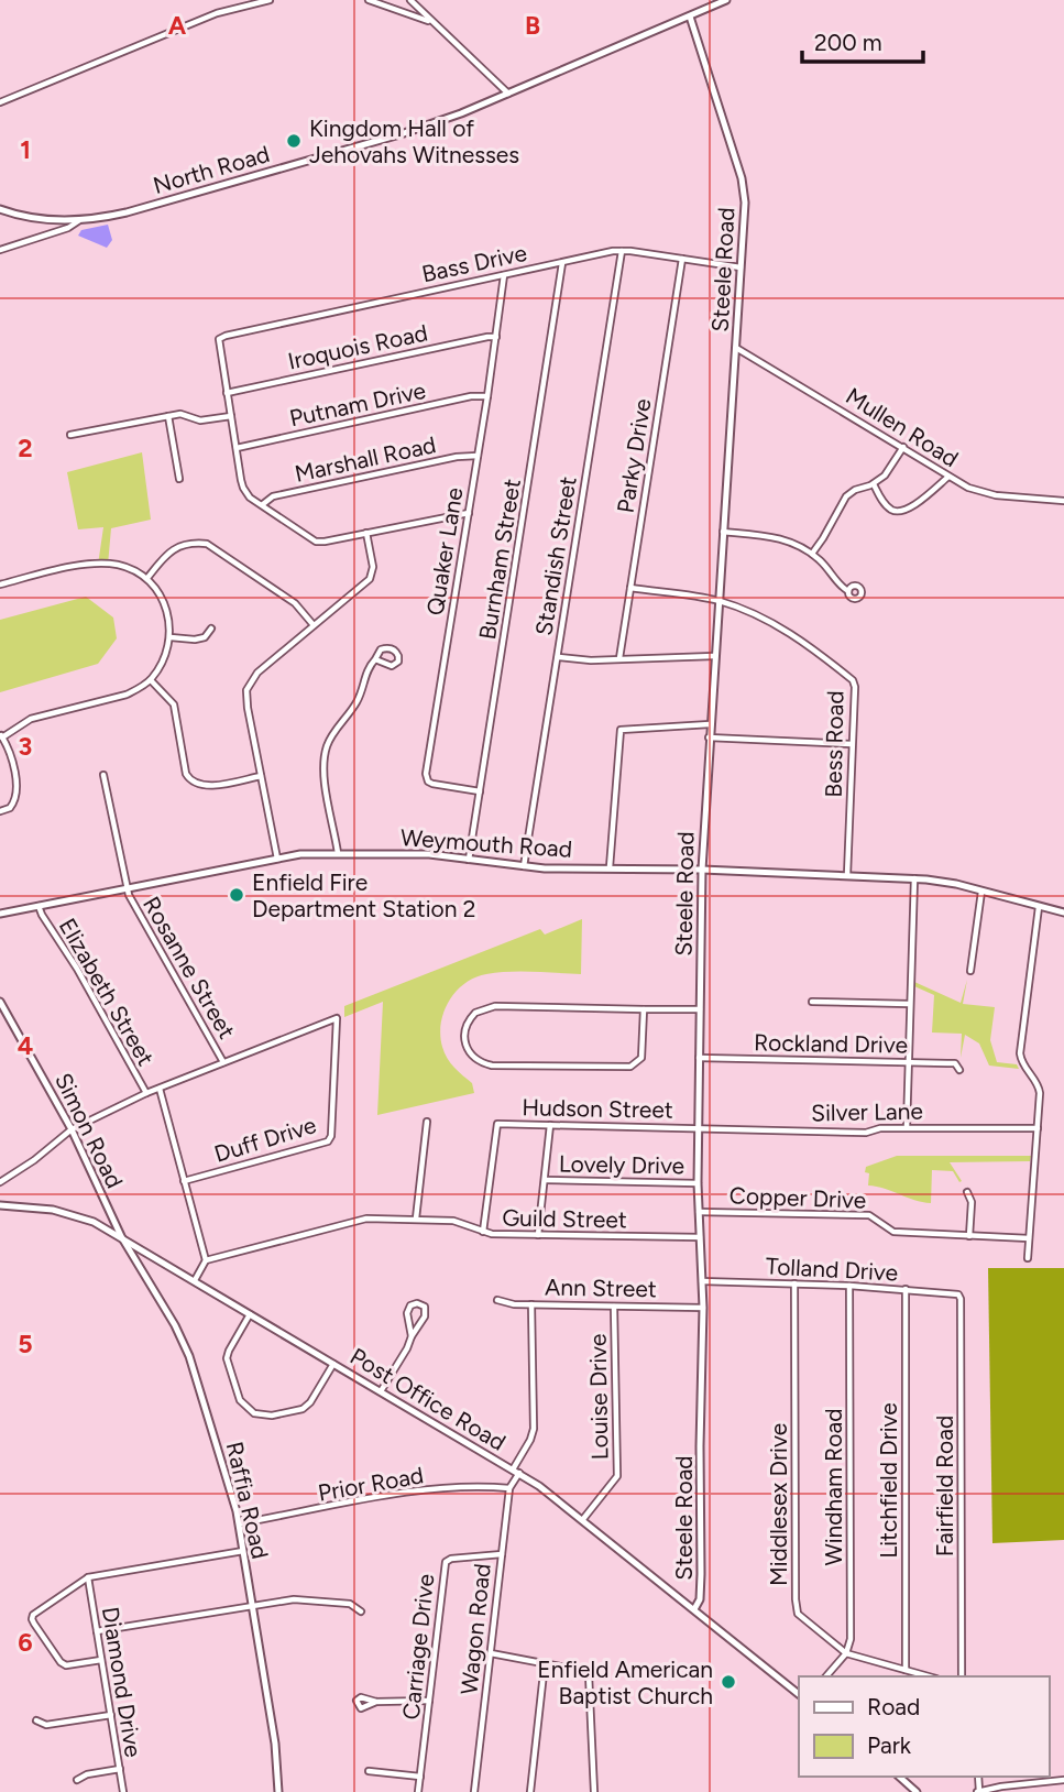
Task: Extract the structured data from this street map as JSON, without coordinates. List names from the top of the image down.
{
  "streets": {
    "street": [
      "North Road",
      "Bass Drive",
      "Steele Road",
      "Iroquois Road",
      "Putnam Drive",
      "Mullen Road",
      "Parky Drive",
      "Marshall Road",
      "Quaker Lane",
      "Standish Street",
      "Burnham Street",
      "Bess Road",
      "Weymouth Road",
      "Rosanne Street",
      "Elizabeth Street",
      "Rockland Drive",
      "Hudson Street",
      "Silver Lane",
      "Simon Road",
      "Duff Drive",
      "Lovely Drive",
      "Copper Drive",
      "Guild Street",
      "Tolland Drive",
      "Ann Street",
      "Louise Drive",
      "Post Office Road",
      "Litchfield Drive",
      "Prior Road",
      "Fairfield Road",
      "Windham Road",
      "Raffia Road",
      "Middlesex Drive",
      "Wagon Road",
      "Carriage Drive",
      "Diamond Drive"
    ]
  },
  "crossings": [
    ["North Road", "Steele Road"],
    ["Bass Drive", "Steele Road"],
    ["Bass Drive", "Iroquois Road"],
    ["Bass Drive", "Parky Drive"],
    ["Bass Drive", "Quaker Lane"],
    ["Bass Drive", "Standish Street"],
    ["Bass Drive", "Burnham Street"],
    ["Steele Road", "Mullen Road"],
    ["Steele Road", "Bess Road"],
    ["Steele Road", "Weymouth Road"],
    ["Steele Road", "Rockland Drive"],
    ["Steele Road", "Hudson Street"],
    ["Steele Road", "Silver Lane"],
    ["Steele Road", "Lovely Drive"],
    ["Steele Road", "Copper Drive"],
    ["Steele Road", "Guild Street"],
    ["Steele Road", "Tolland Drive"],
    ["Steele Road", "Ann Street"],
    ["Steele Road", "Post Office Road"],
    ["Iroquois Road", "Quaker Lane"],
    ["Putnam Drive", "Quaker Lane"],
    ["Marshall Road", "Quaker Lane"],
    ["Quaker Lane", "Burnham Street"],
    ["Standish Street", "Weymouth Road"],
    ["Burnham Street", "Weymouth Road"],
    ["Bess Road", "Weymouth Road"],
    ["Weymouth Road", "Rosanne Street"],
    ["Weymouth Road", "Elizabeth Street"],
    ["Rosanne Street", "Duff Drive"],
    ["Hudson Street", "Silver Lane"],
    ["Hudson Street", "Guild Street"],
    ["Simon Road", "Post Office Road"],
    ["Simon Road", "Raffia Road"],
    ["Tolland Drive", "Litchfield Drive"],
    ["Tolland Drive", "Fairfield Road"],
    ["Tolland Drive", "Windham Road"],
    ["Tolland Drive", "Middlesex Drive"],
    ["Ann Street", "Louise Drive"],
    ["Ann Street", "Wagon Road"],
    ["Louise Drive", "Post Office Road"],
    ["Post Office Road", "Raffia Road"],
    ["Post Office Road", "Wagon Road"],
    ["Litchfield Drive", "Middlesex Drive"],
    ["Prior Road", "Raffia Road"],
    ["Prior Road", "Wagon Road"],
    ["Windham Road", "Middlesex Drive"],
    ["Wagon Road", "Carriage Drive"]
  ],
  "places": ["Kingdom Hall of Jehovahs Witnesses", "Enfield Fire Department Station 2", "Enfield American Baptist Church"],
  "legend": ["Road", "Park"],
  "scale_bar": "200 m",
  "grid": {
    "columns": ["A", "B"],
    "rows": [
      "1",
      "2",
      "3",
      "4",
      "5",
      "6"
    ]
  }
}
